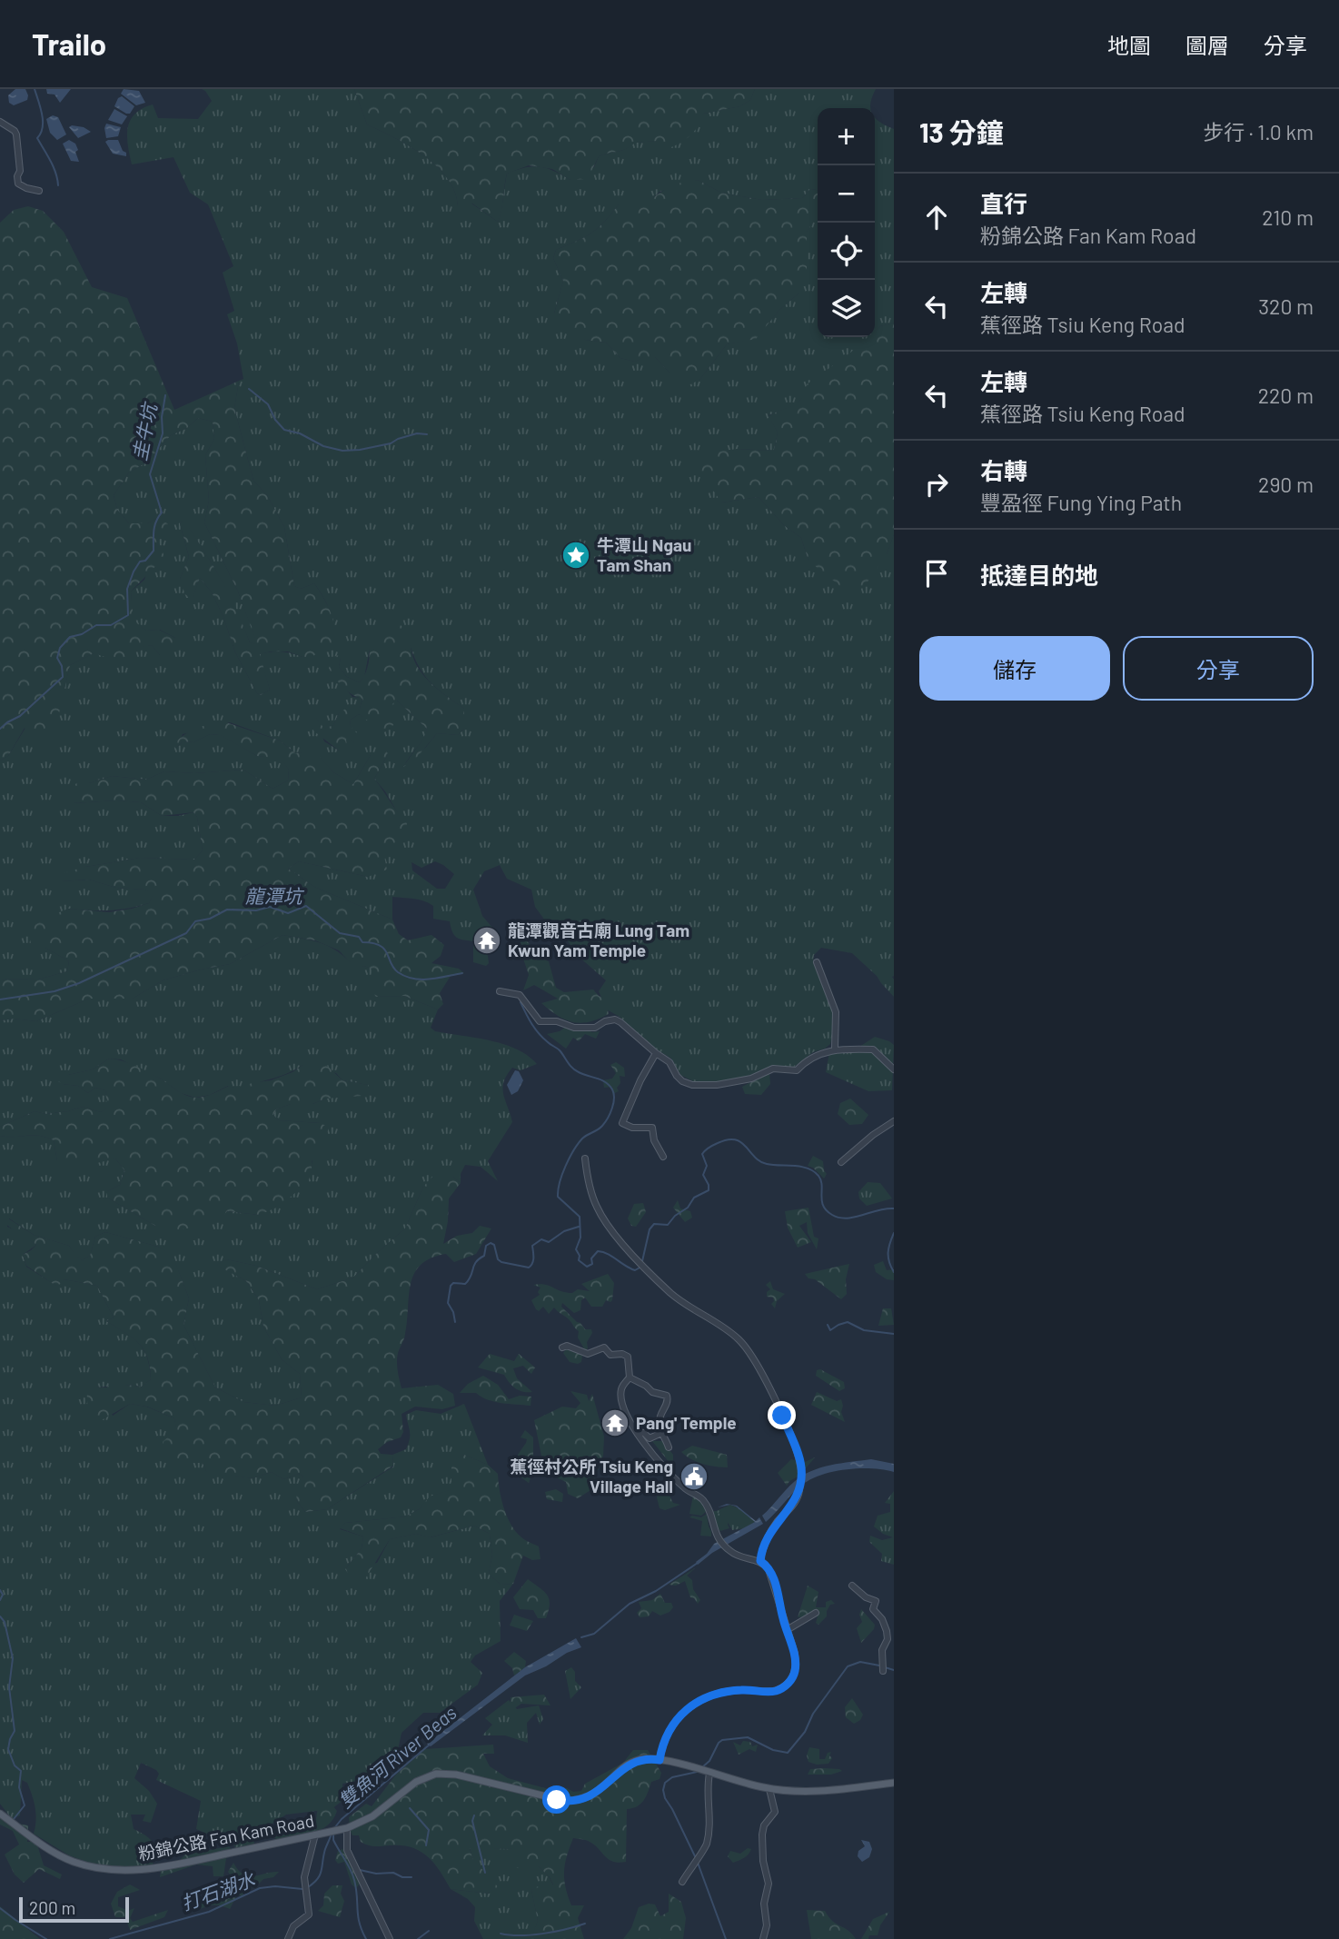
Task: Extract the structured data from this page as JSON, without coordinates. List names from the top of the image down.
{
  "streets": {
    "main road": ["粉錦公路 Fan Kam Road"]
  },
  "water": [
    "圭牛坑",
    "龍潭坑",
    "雙魚河 River Beas",
    "打石湖水"
  ],
  "places": {
    "place": ["牛潭山 Ngau Tam Shan"],
    "temple": ["龍潭觀音古廟 Lung Tam Kwun Yam Temple", "Pang' Temple"],
    "public building": ["蕉徑村公所 Tsiu Keng Village Hall"]
  },
  "scale_bar": "200 m",
  "page": {
    "header": "Trailo",
    "nav": ["地圖", "圖層", "分享"],
    "heading": ["13 分鐘", "步行 · 1.0 km"],
    "map_buttons": ["+", "−"],
    "list": [
      ["直行", "粉錦公路 Fan Kam Road", "210 m"],
      ["左轉", "蕉徑路 Tsiu Keng Road", "320 m"],
      ["左轉", "蕉徑路 Tsiu Keng Road", "220 m"],
      ["右轉", "豐盈徑 Fung Ying Path", "290 m"],
      "抵達目的地"
    ],
    "buttons": ["儲存", "分享"],
    "scale": "200 m"
  }
}
